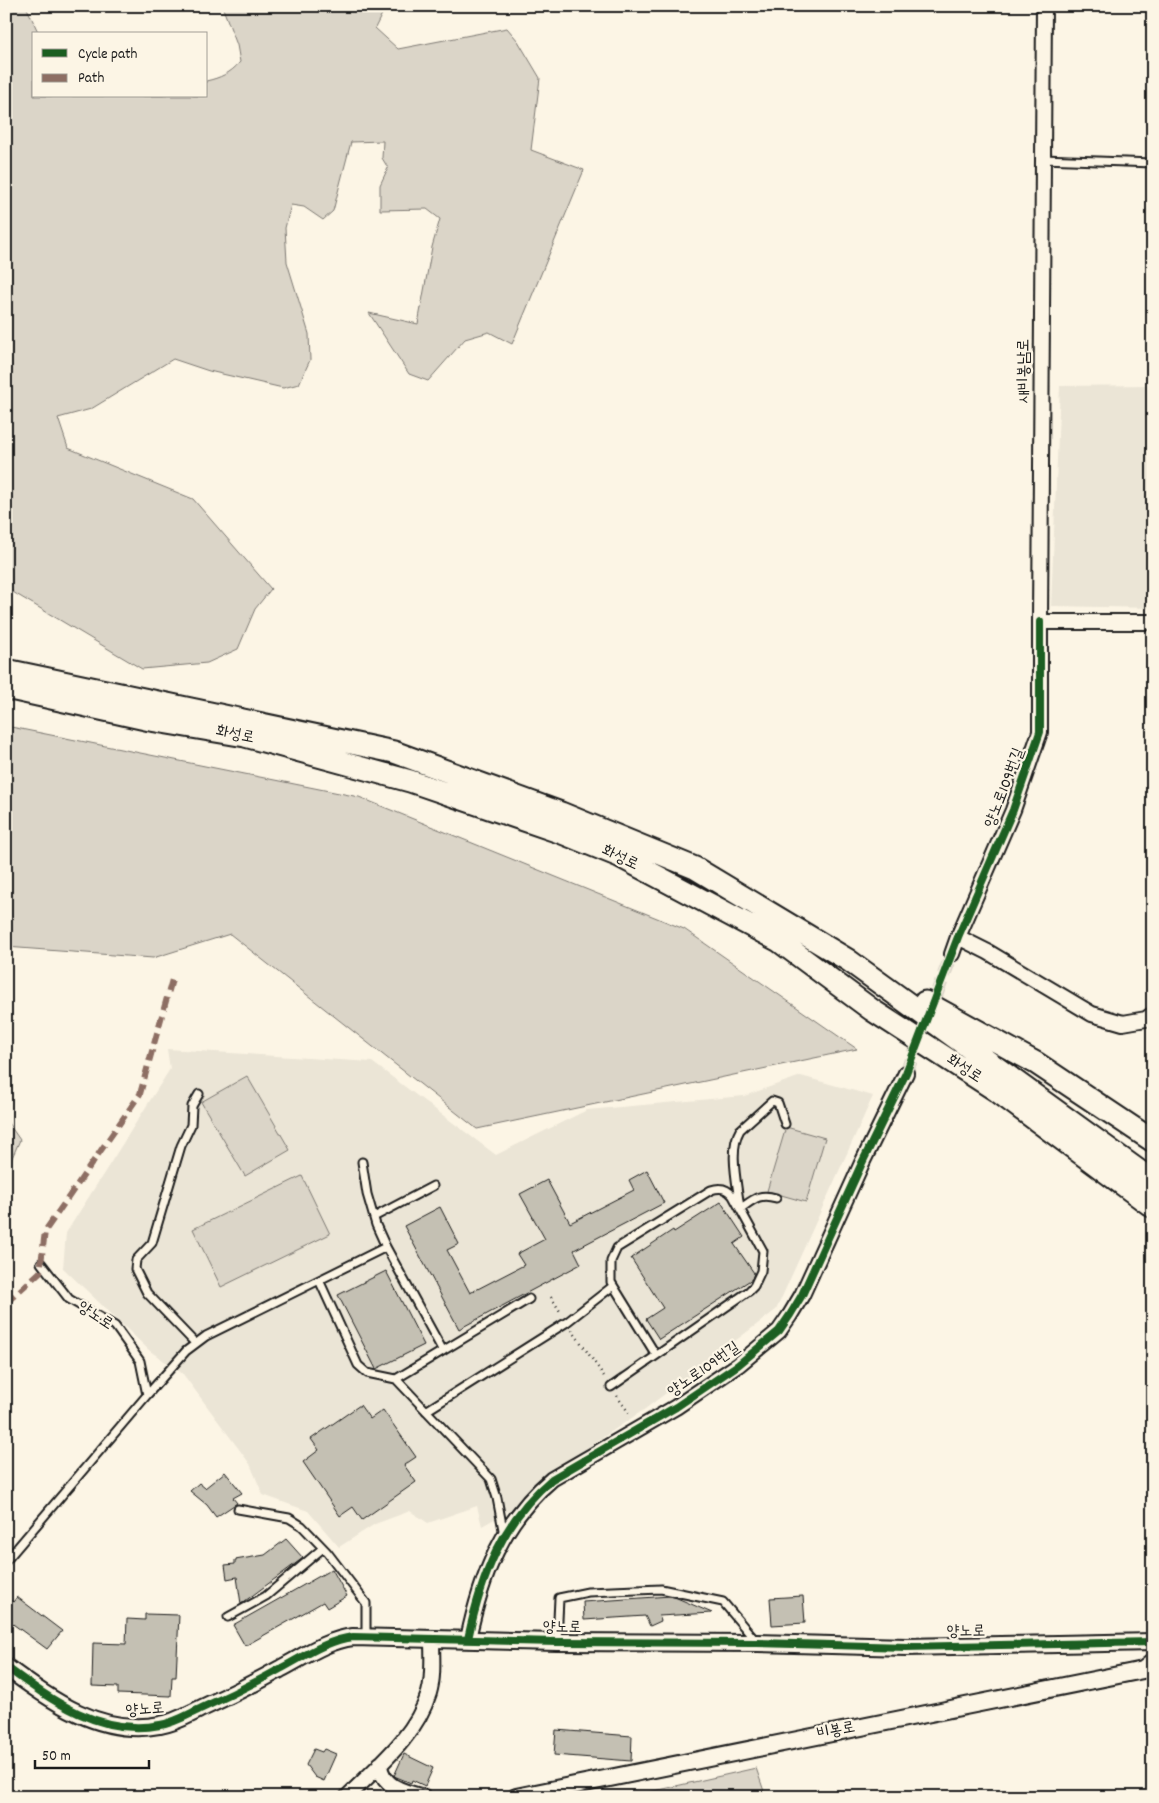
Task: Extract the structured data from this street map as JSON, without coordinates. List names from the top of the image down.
{
  "streets": {
    "main road": ["화성로"],
    "street": [
      "새비봉남로",
      "양노로109번길",
      "양노로",
      "비봉로"
    ]
  },
  "crossings": [
    ["새비봉남로", "양노로109번길"],
    ["양노로109번길", "양노로"]
  ],
  "legend": ["Cycle path", "Path"],
  "scale_bar": "50 m"
}
